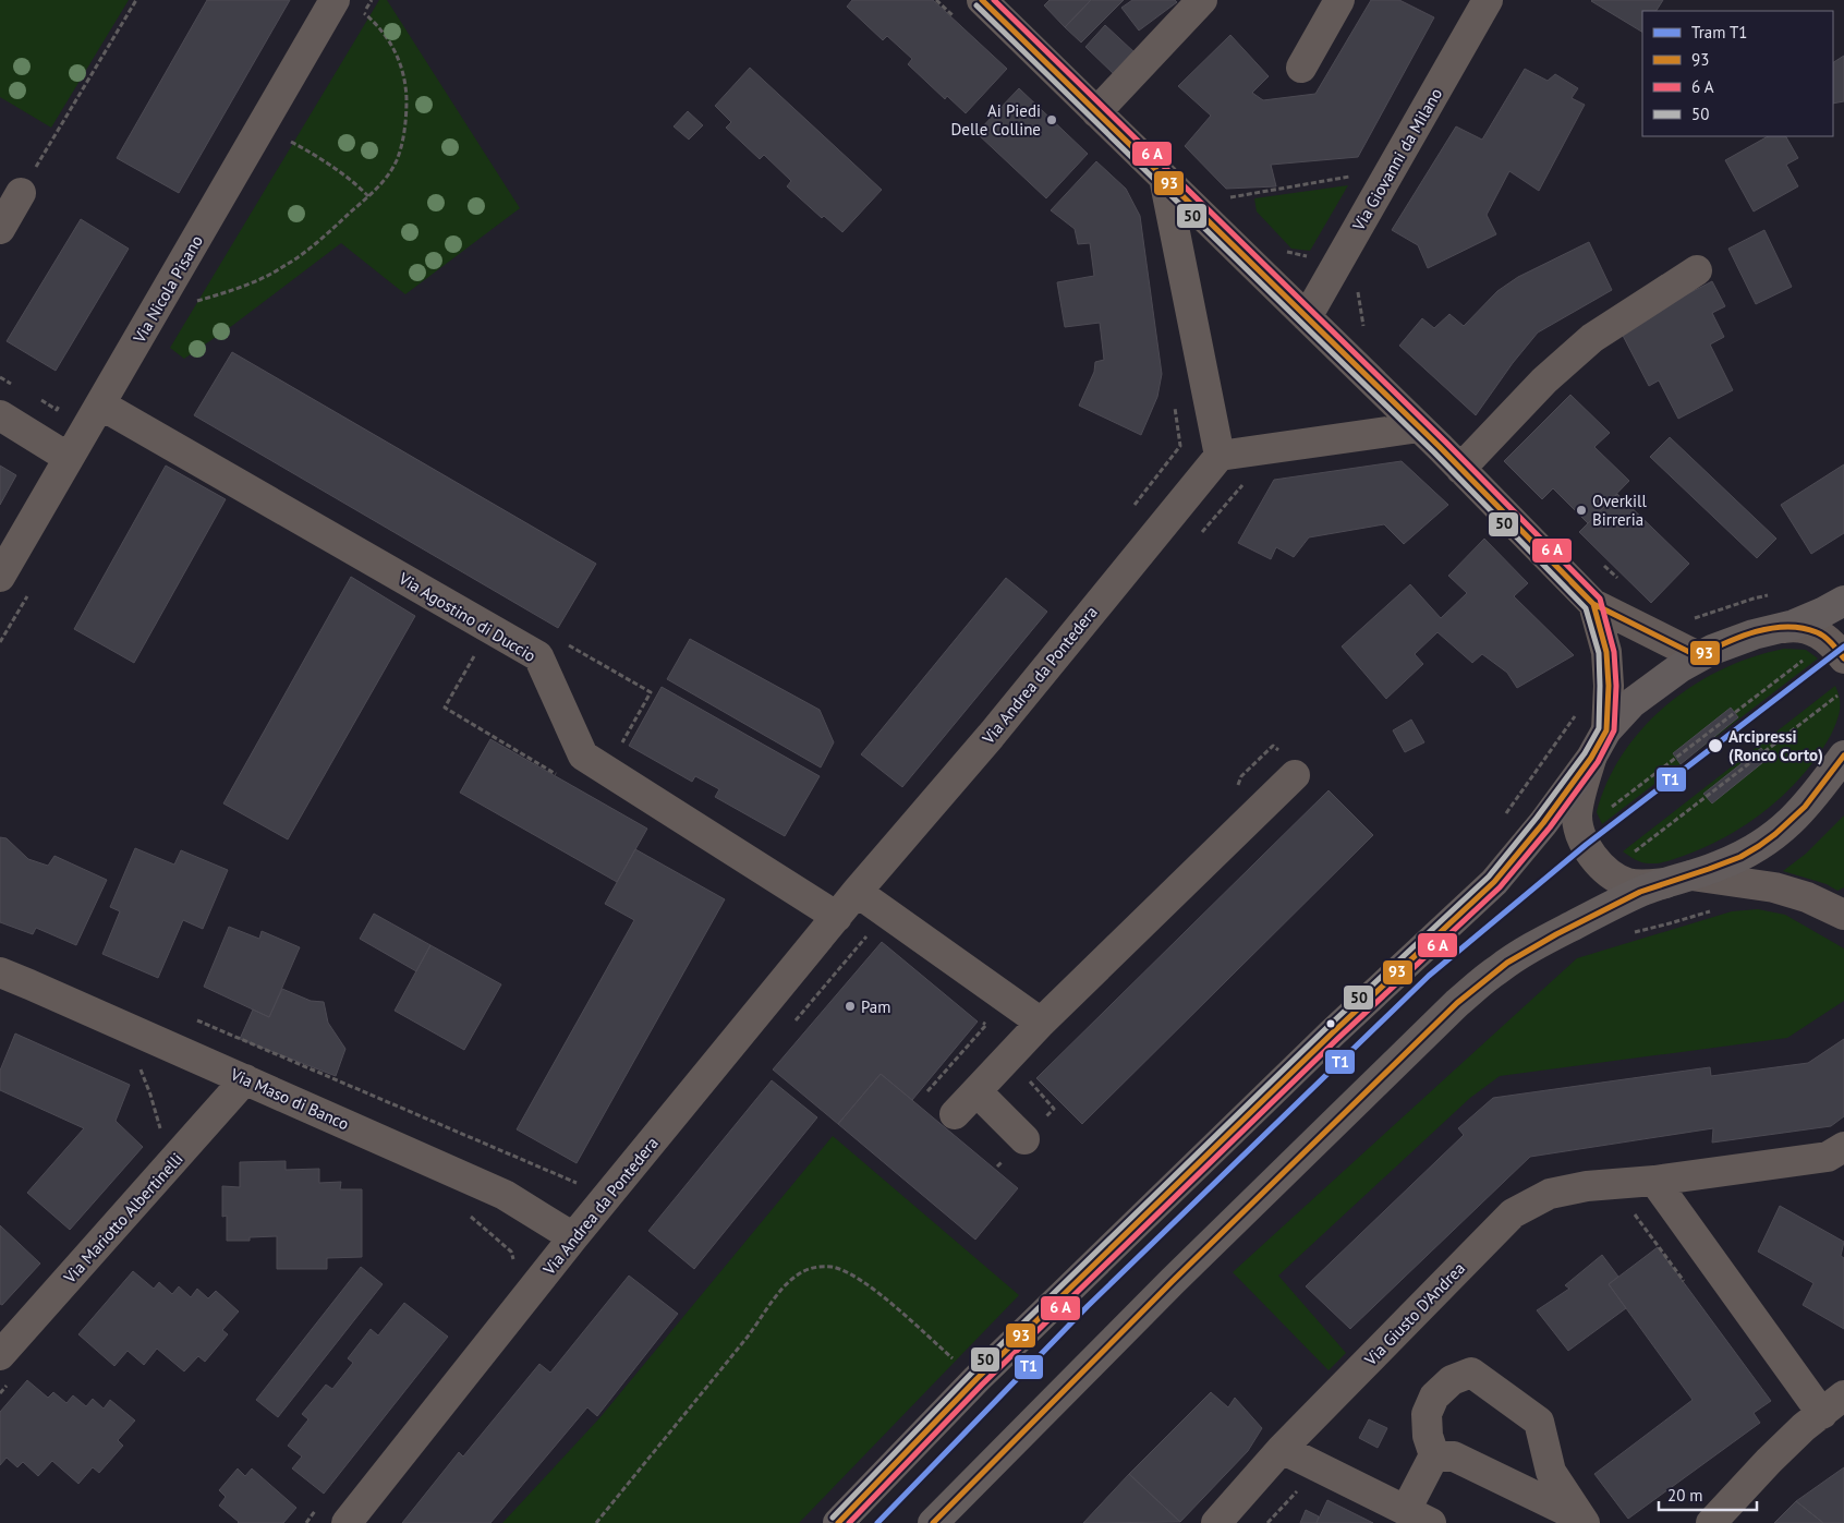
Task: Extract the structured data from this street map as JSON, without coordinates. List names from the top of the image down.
{
  "streets": {
    "street": [
      "Via Giovanni da Milano",
      "Via Nicola Pisano",
      "Via Agostino di Duccio",
      "Via Andrea da Pontedera",
      "Via Maso di Banco",
      "Via Mariotto Albertinelli",
      "Via Giusto D'Andrea"
    ]
  },
  "crossings": [
    ["Via Nicola Pisano", "Via Agostino di Duccio"],
    ["Via Agostino di Duccio", "Via Andrea da Pontedera"],
    ["Via Andrea da Pontedera", "Via Maso di Banco"],
    ["Via Maso di Banco", "Via Mariotto Albertinelli"]
  ],
  "places": [
    "Ai Piedi Delle Colline",
    "Overkill Birreria",
    "Arcipressi (Ronco Corto)",
    "Pam"
  ],
  "lines": ["transit line 93", "transit line 50", "tram line T1"],
  "legend": [
    "Tram T1",
    "93",
    "6 A",
    "50"
  ],
  "scale_bar": "20 m"
}
